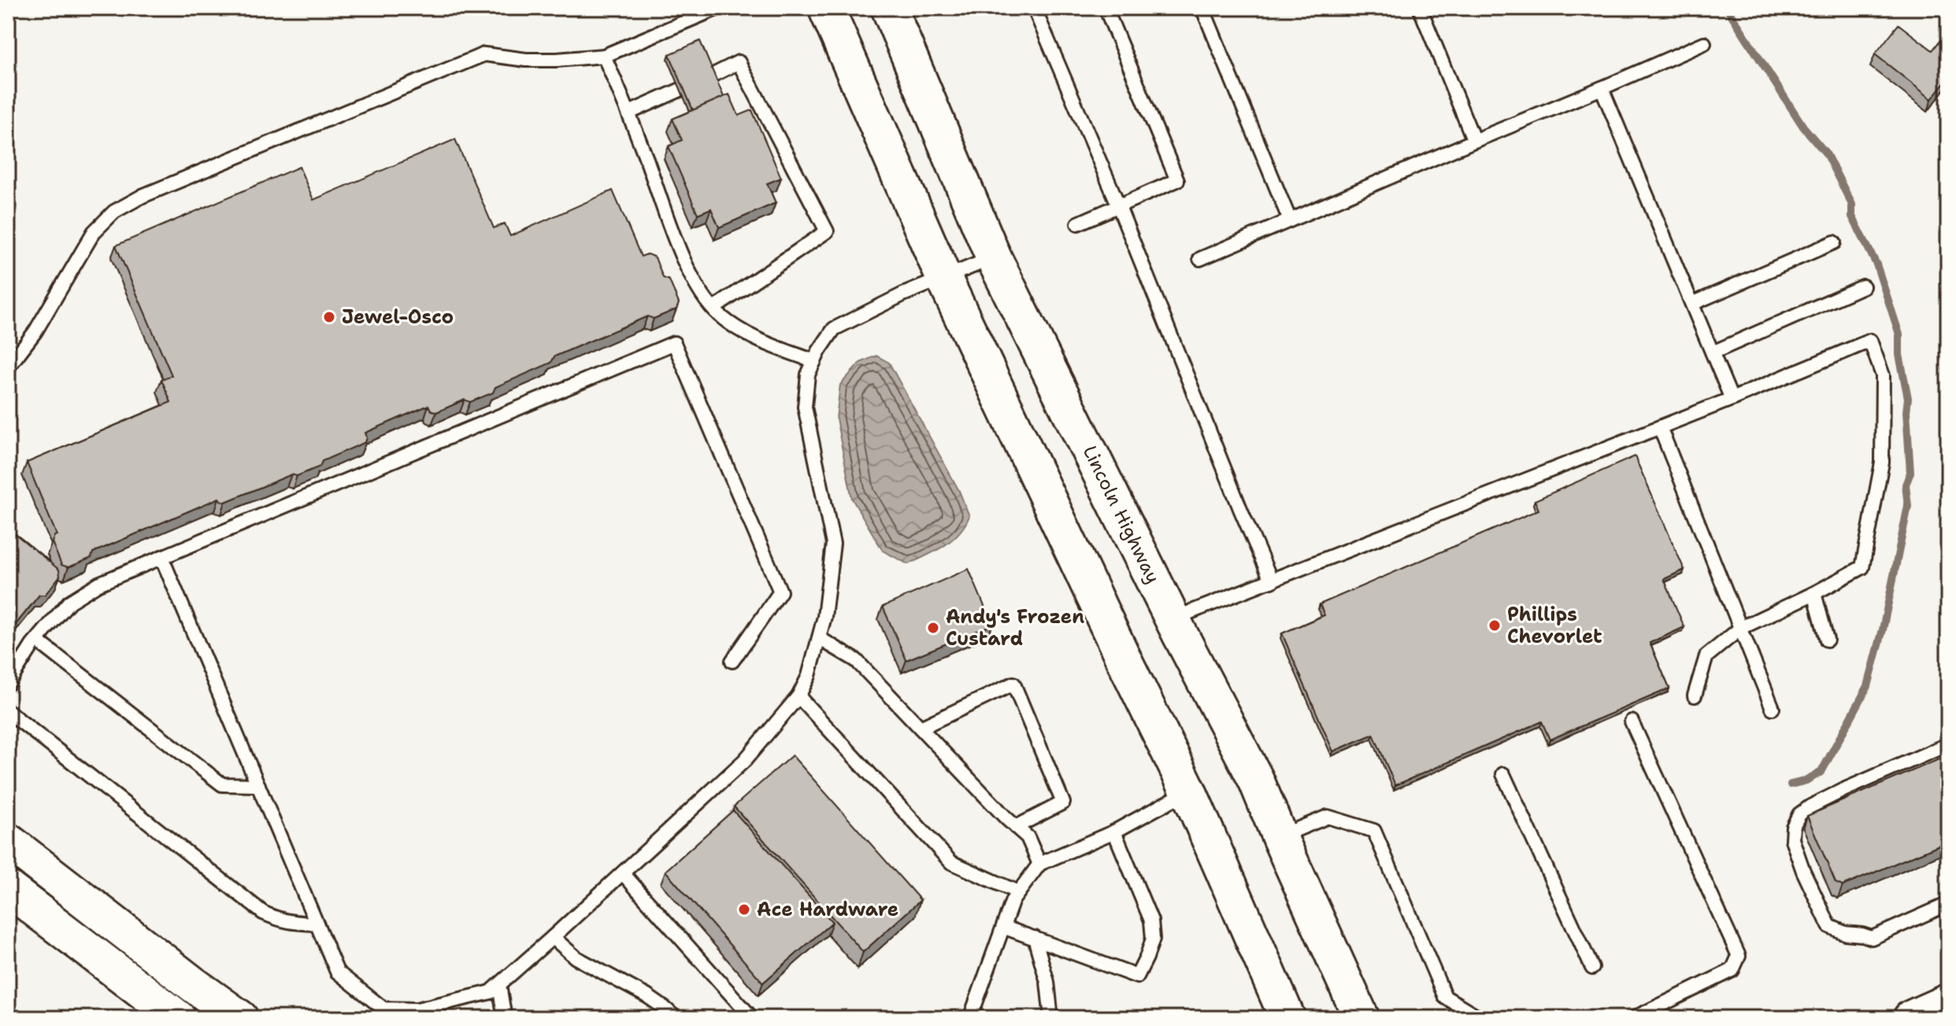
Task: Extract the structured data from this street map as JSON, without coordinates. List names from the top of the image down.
{
  "streets": {
    "main road": ["Lincoln Highway"]
  },
  "places": [
    "Jewel-Osco",
    "Phillips Chevorlet",
    "Andy's Frozen Custard",
    "Ace Hardware"
  ]
}
